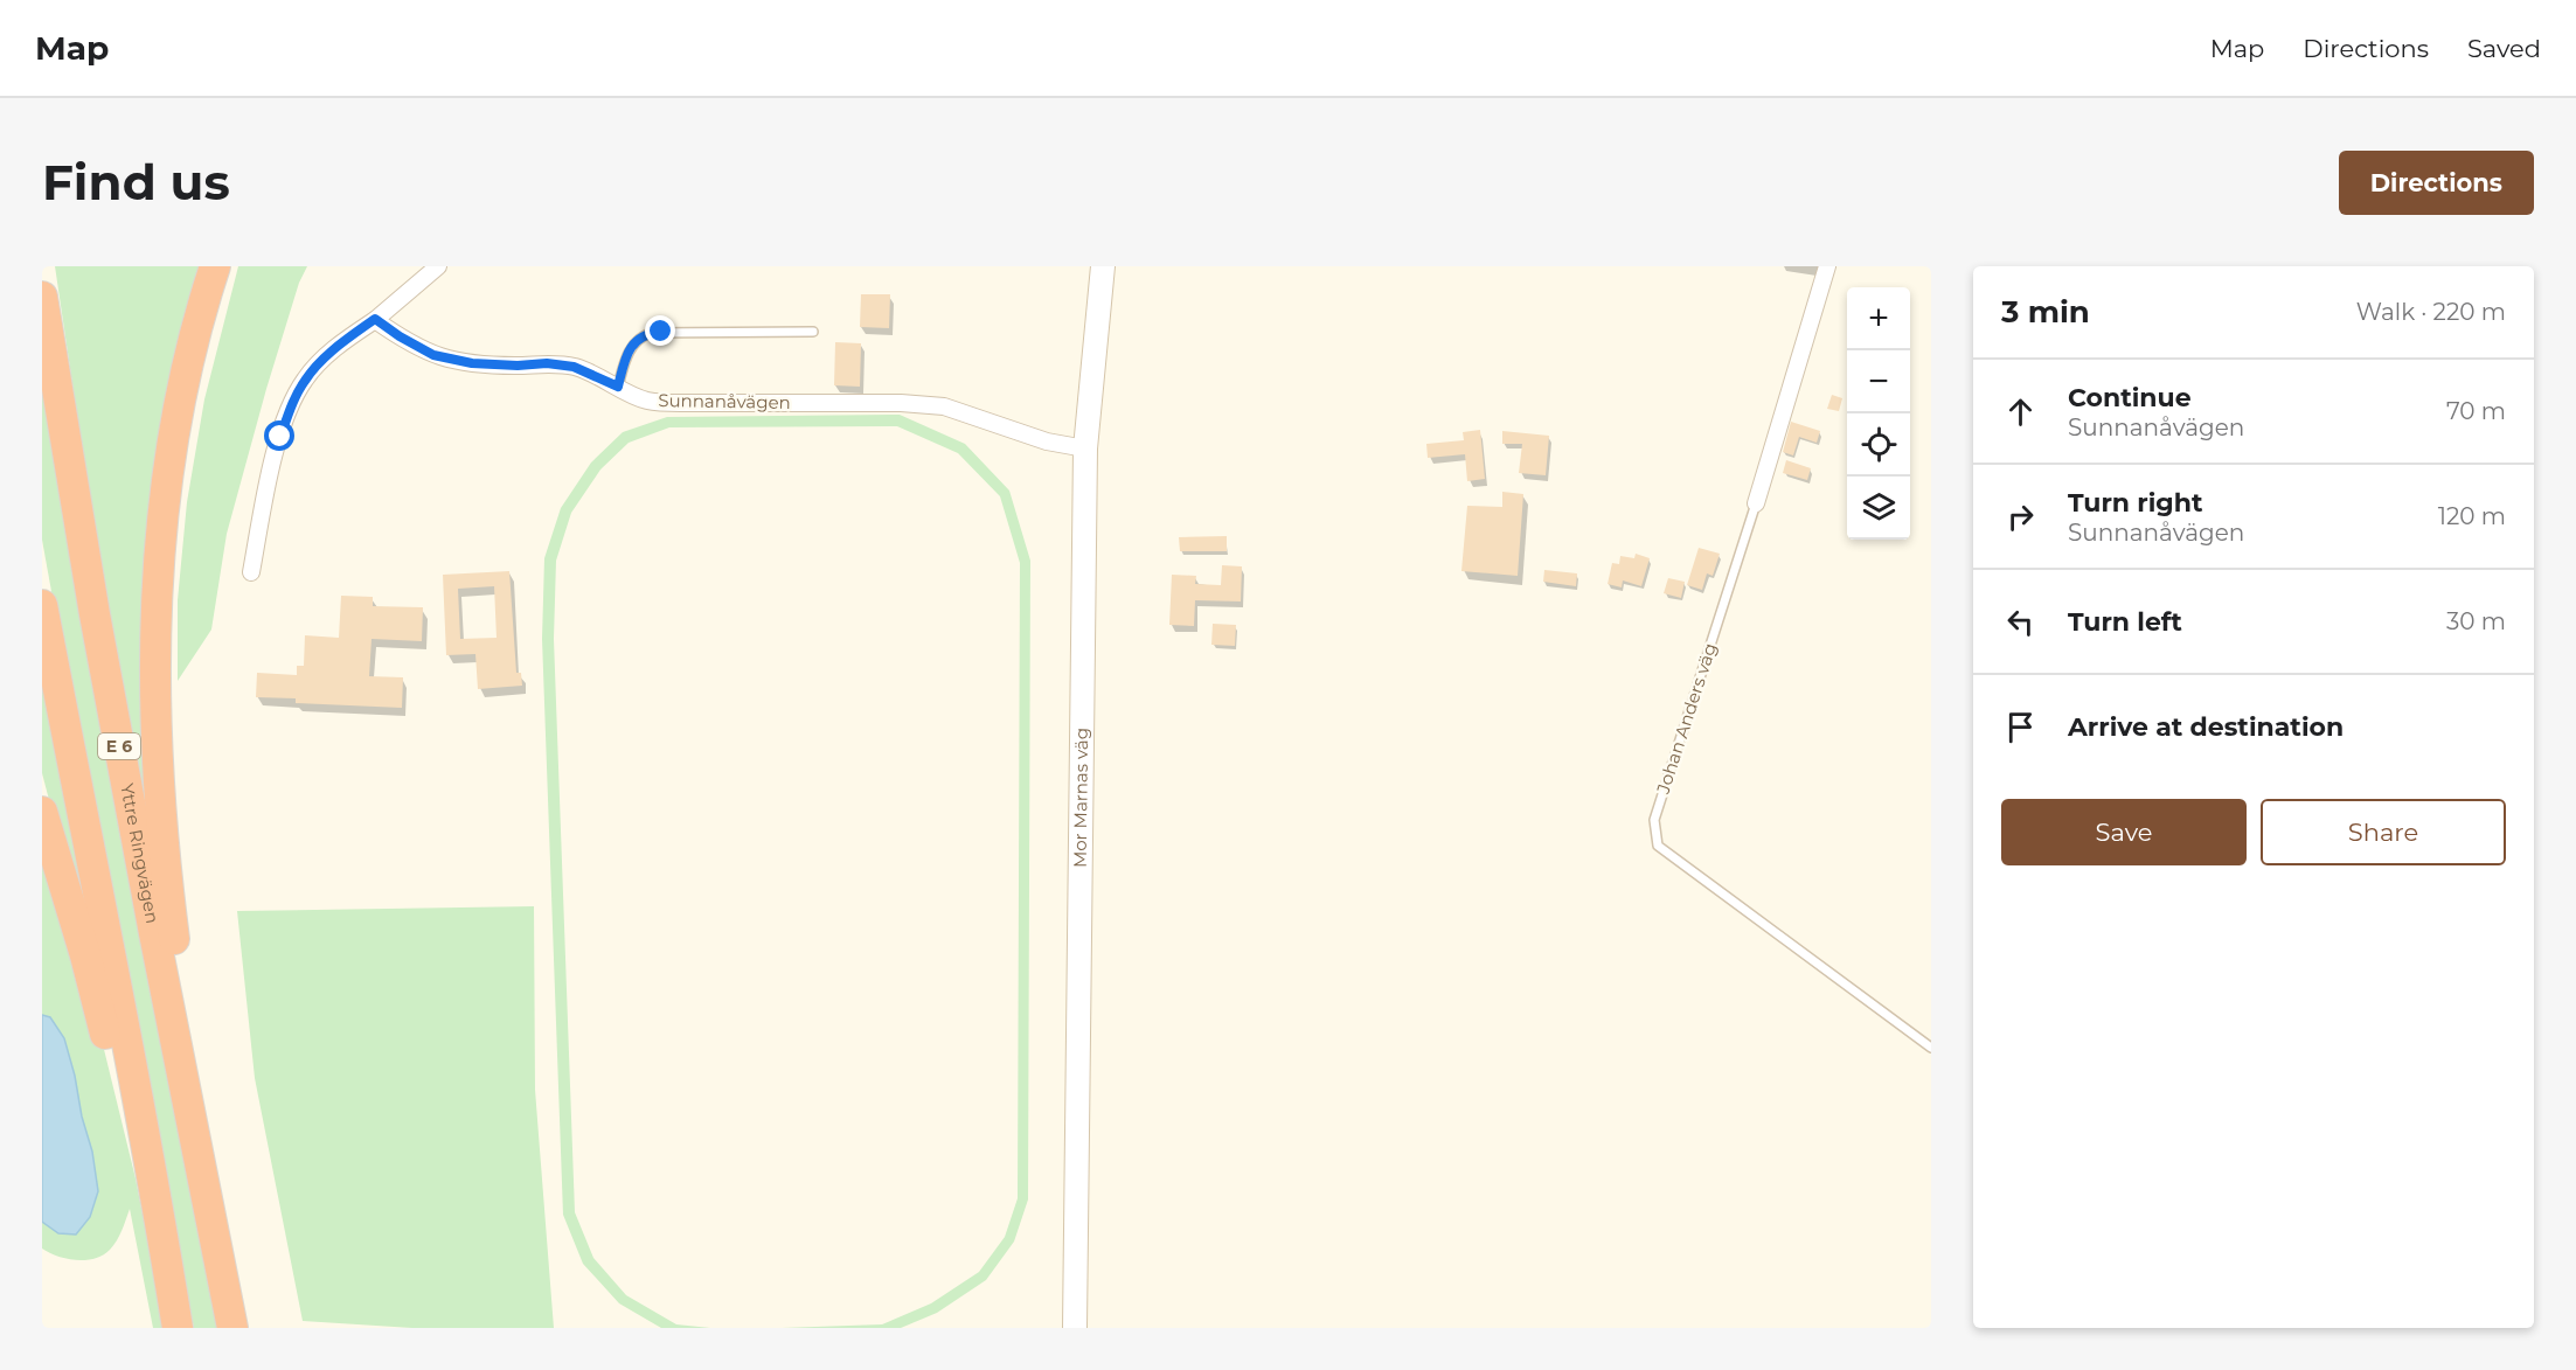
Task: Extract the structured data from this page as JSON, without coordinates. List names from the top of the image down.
{
  "streets": {
    "highway": ["E 6", "Yttre Ringvägen"],
    "street": ["Sunnanåvägen", "Johan Anders väg", "Mor Marnas väg"]
  },
  "crossings": [
    ["Sunnanåvägen", "Mor Marnas väg"]
  ],
  "page": {
    "header": "Map",
    "nav": ["Map", "Directions", "Saved"],
    "buttons": [
      "Directions",
      ["Save", "Share"]
    ],
    "title": "Find us",
    "heading": ["3 min", "Walk · 220 m"],
    "map_buttons": ["+", "−"],
    "list": [
      ["Continue", "Sunnanåvägen", "70 m"],
      ["Turn right", "Sunnanåvägen", "120 m"],
      ["Turn left", "30 m"],
      "Arrive at destination"
    ]
  }
}
